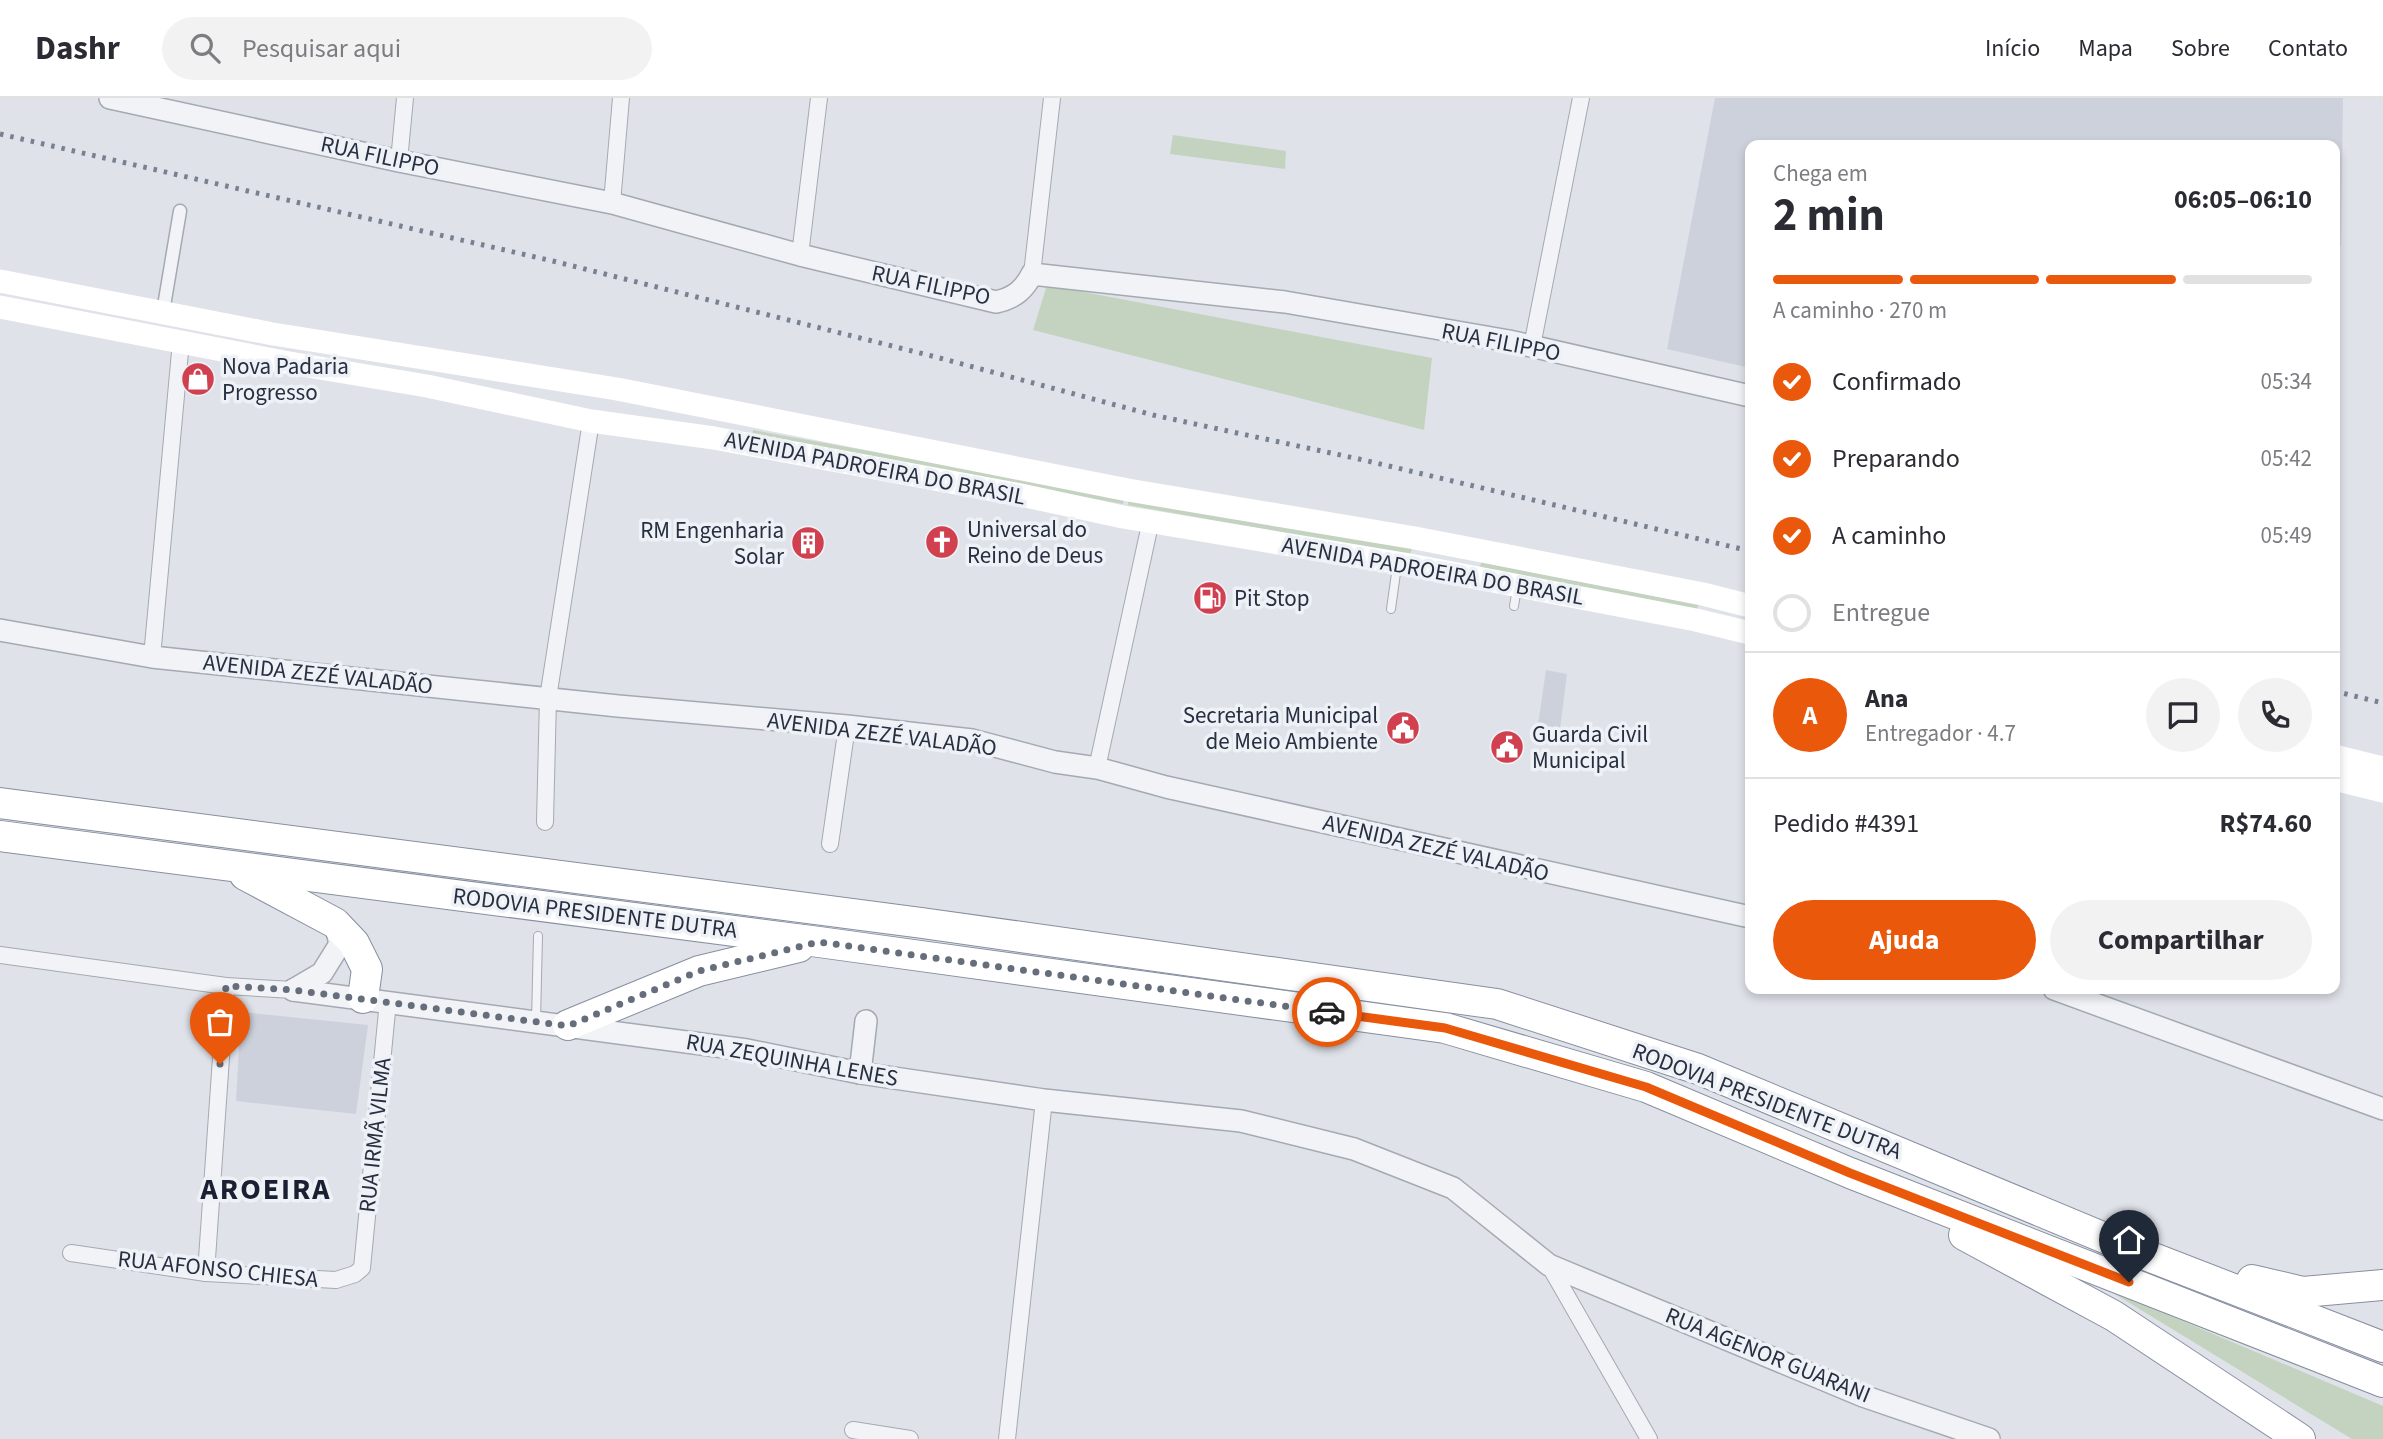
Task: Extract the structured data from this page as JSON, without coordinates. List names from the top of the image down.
{
  "streets": {
    "highway": ["RODOVIA PRESIDENTE DUTRA"],
    "main road": ["AVENIDA PADROEIRA DO BRASIL"],
    "street": [
      "RUA FILIPPO",
      "AVENIDA ZEZÉ VALADÃO",
      "RUA ZEQUINHA LENES",
      "RUA IRMÃ VILMA",
      "RUA AFONSO CHIESA",
      "RUA AGENOR GUARANI"
    ]
  },
  "crossings": [
    ["RUA ZEQUINHA LENES", "RUA IRMÃ VILMA"],
    ["RUA ZEQUINHA LENES", "RUA AGENOR GUARANI"],
    ["RUA IRMÃ VILMA", "RUA AFONSO CHIESA"]
  ],
  "districts": ["AROEIRA"],
  "places": {
    "shop": ["Nova Padaria Progresso"],
    "church": ["Universal do Reino de Deus"],
    "building": ["RM Engenharia Solar"],
    "fuel station": ["Pit Stop"],
    "public building": ["Secretaria Municipal de Meio Ambiente", "Guarda Civil Municipal"]
  },
  "page": {
    "header": "Dashr",
    "search": "Pesquisar aqui",
    "nav": [
      "Início",
      "Mapa",
      "Sobre",
      "Contato"
    ],
    "heading": ["2 min", "Chega em", "06:05–06:10"],
    "panel": [
      "Ana",
      "Entregador · 4.7",
      "Pedido #4391",
      "R$74.60"
    ],
    "bar": "A caminho · 270 m",
    "list": [
      ["Confirmado", "05:34"],
      ["Preparando", "05:42"],
      ["A caminho", "05:49"],
      "Entregue"
    ],
    "round": "A",
    "buttons": ["Ajuda", "Compartilhar"]
  }
}
